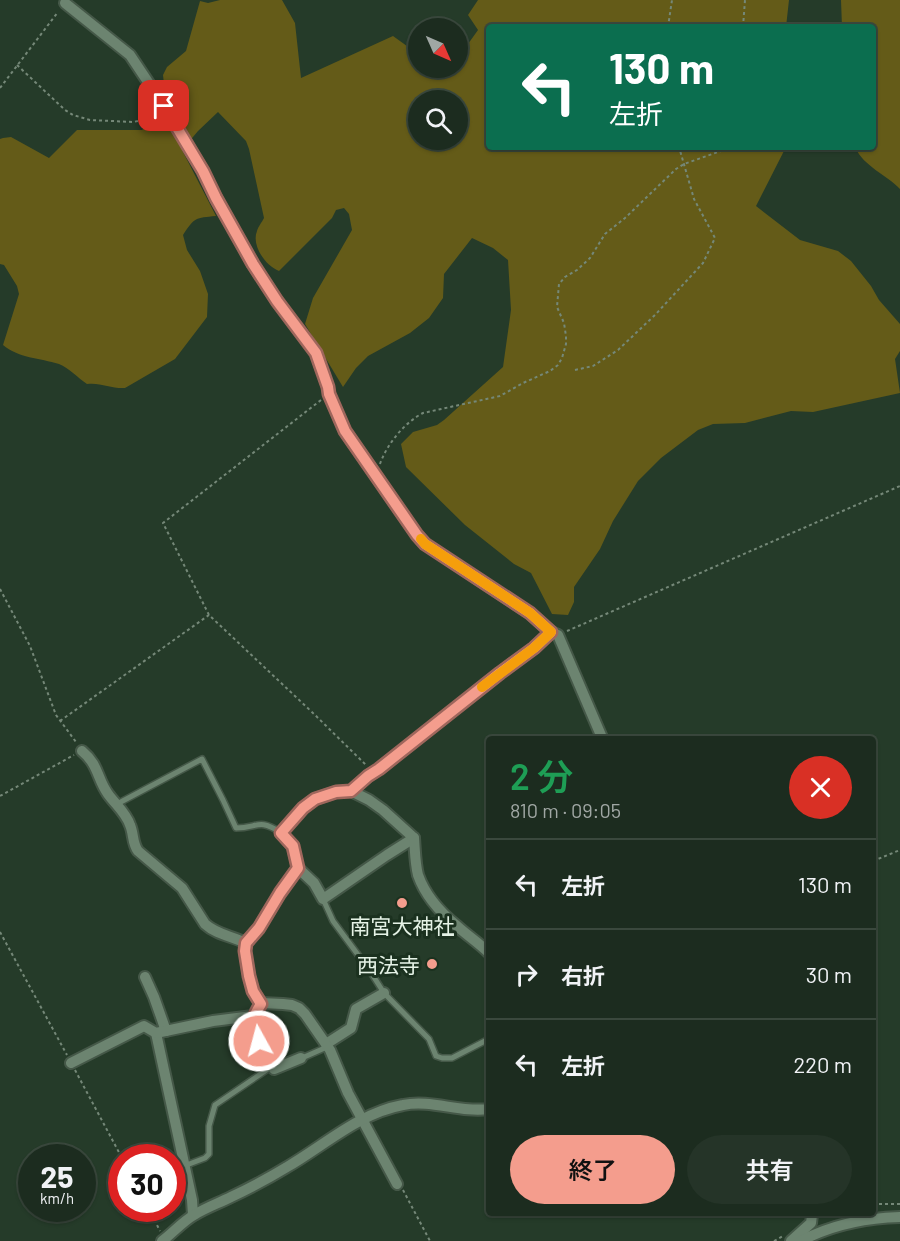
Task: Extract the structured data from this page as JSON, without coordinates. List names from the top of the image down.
{
  "places": ["南宮大神社", "西法寺"],
  "north": "bottom right",
  "page": {
    "turn": ["130 m", "左折"],
    "heading": ["2 分", "810 m · 09:05"],
    "list": [
      {
        "name": "左折",
        "value": "130 m"
      },
      {
        "name": "右折",
        "value": "30 m"
      },
      {
        "name": "左折",
        "value": "220 m"
      }
    ],
    "buttons": ["終了", "共有"],
    "speed": "25 km/h",
    "limit": "30"
  }
}
